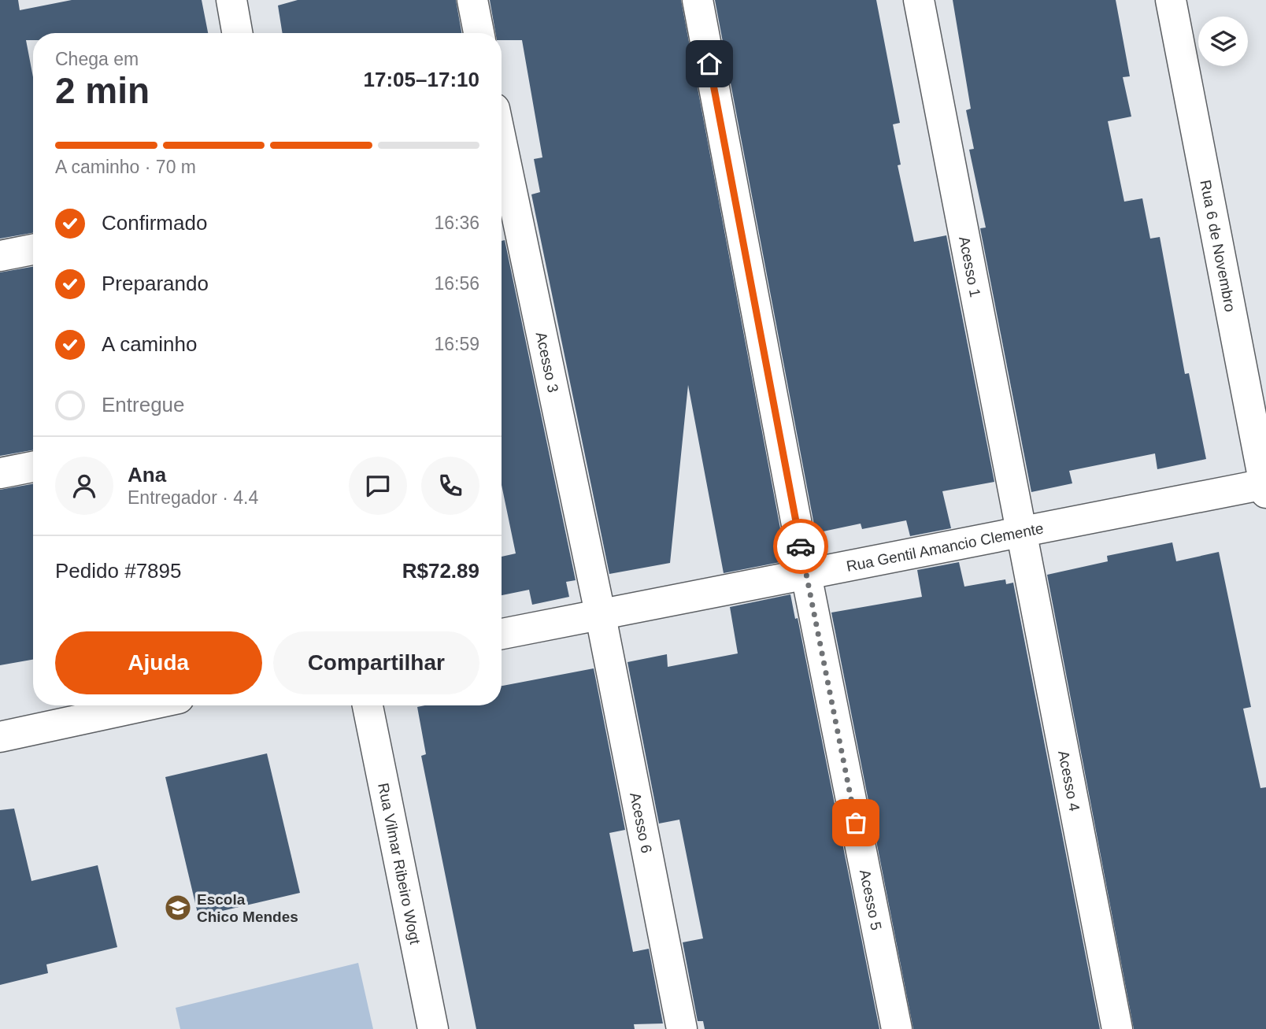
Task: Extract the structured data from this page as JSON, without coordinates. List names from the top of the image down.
{
  "streets": {
    "street": [
      "Rua 6 de Novembro",
      "Acesso 1",
      "Acesso 3",
      "Rua Gentil Amancio Clemente",
      "Acesso 4",
      "Acesso 6",
      "Rua Vilmar Ribeiro Wogt",
      "Acesso 5"
    ]
  },
  "crossings": [
    ["Rua 6 de Novembro", "Rua Gentil Amancio Clemente"],
    ["Acesso 1", "Rua Gentil Amancio Clemente"],
    ["Acesso 1", "Acesso 4"],
    ["Acesso 3", "Rua Gentil Amancio Clemente"],
    ["Acesso 3", "Acesso 6"],
    ["Rua Gentil Amancio Clemente", "Acesso 4"],
    ["Rua Gentil Amancio Clemente", "Acesso 6"],
    ["Rua Gentil Amancio Clemente", "Acesso 5"]
  ],
  "places": {
    "school or university": ["Escola Chico Mendes"]
  },
  "page": {
    "heading": ["2 min", "Chega em", "17:05–17:10"],
    "panel": [
      "Ana",
      "Entregador · 4.4",
      "Pedido #7895",
      "R$72.89"
    ],
    "bar": "A caminho · 70 m",
    "list": [
      ["Confirmado", "16:36"],
      ["Preparando", "16:56"],
      ["A caminho", "16:59"],
      "Entregue"
    ],
    "buttons": ["Ajuda", "Compartilhar"]
  }
}
